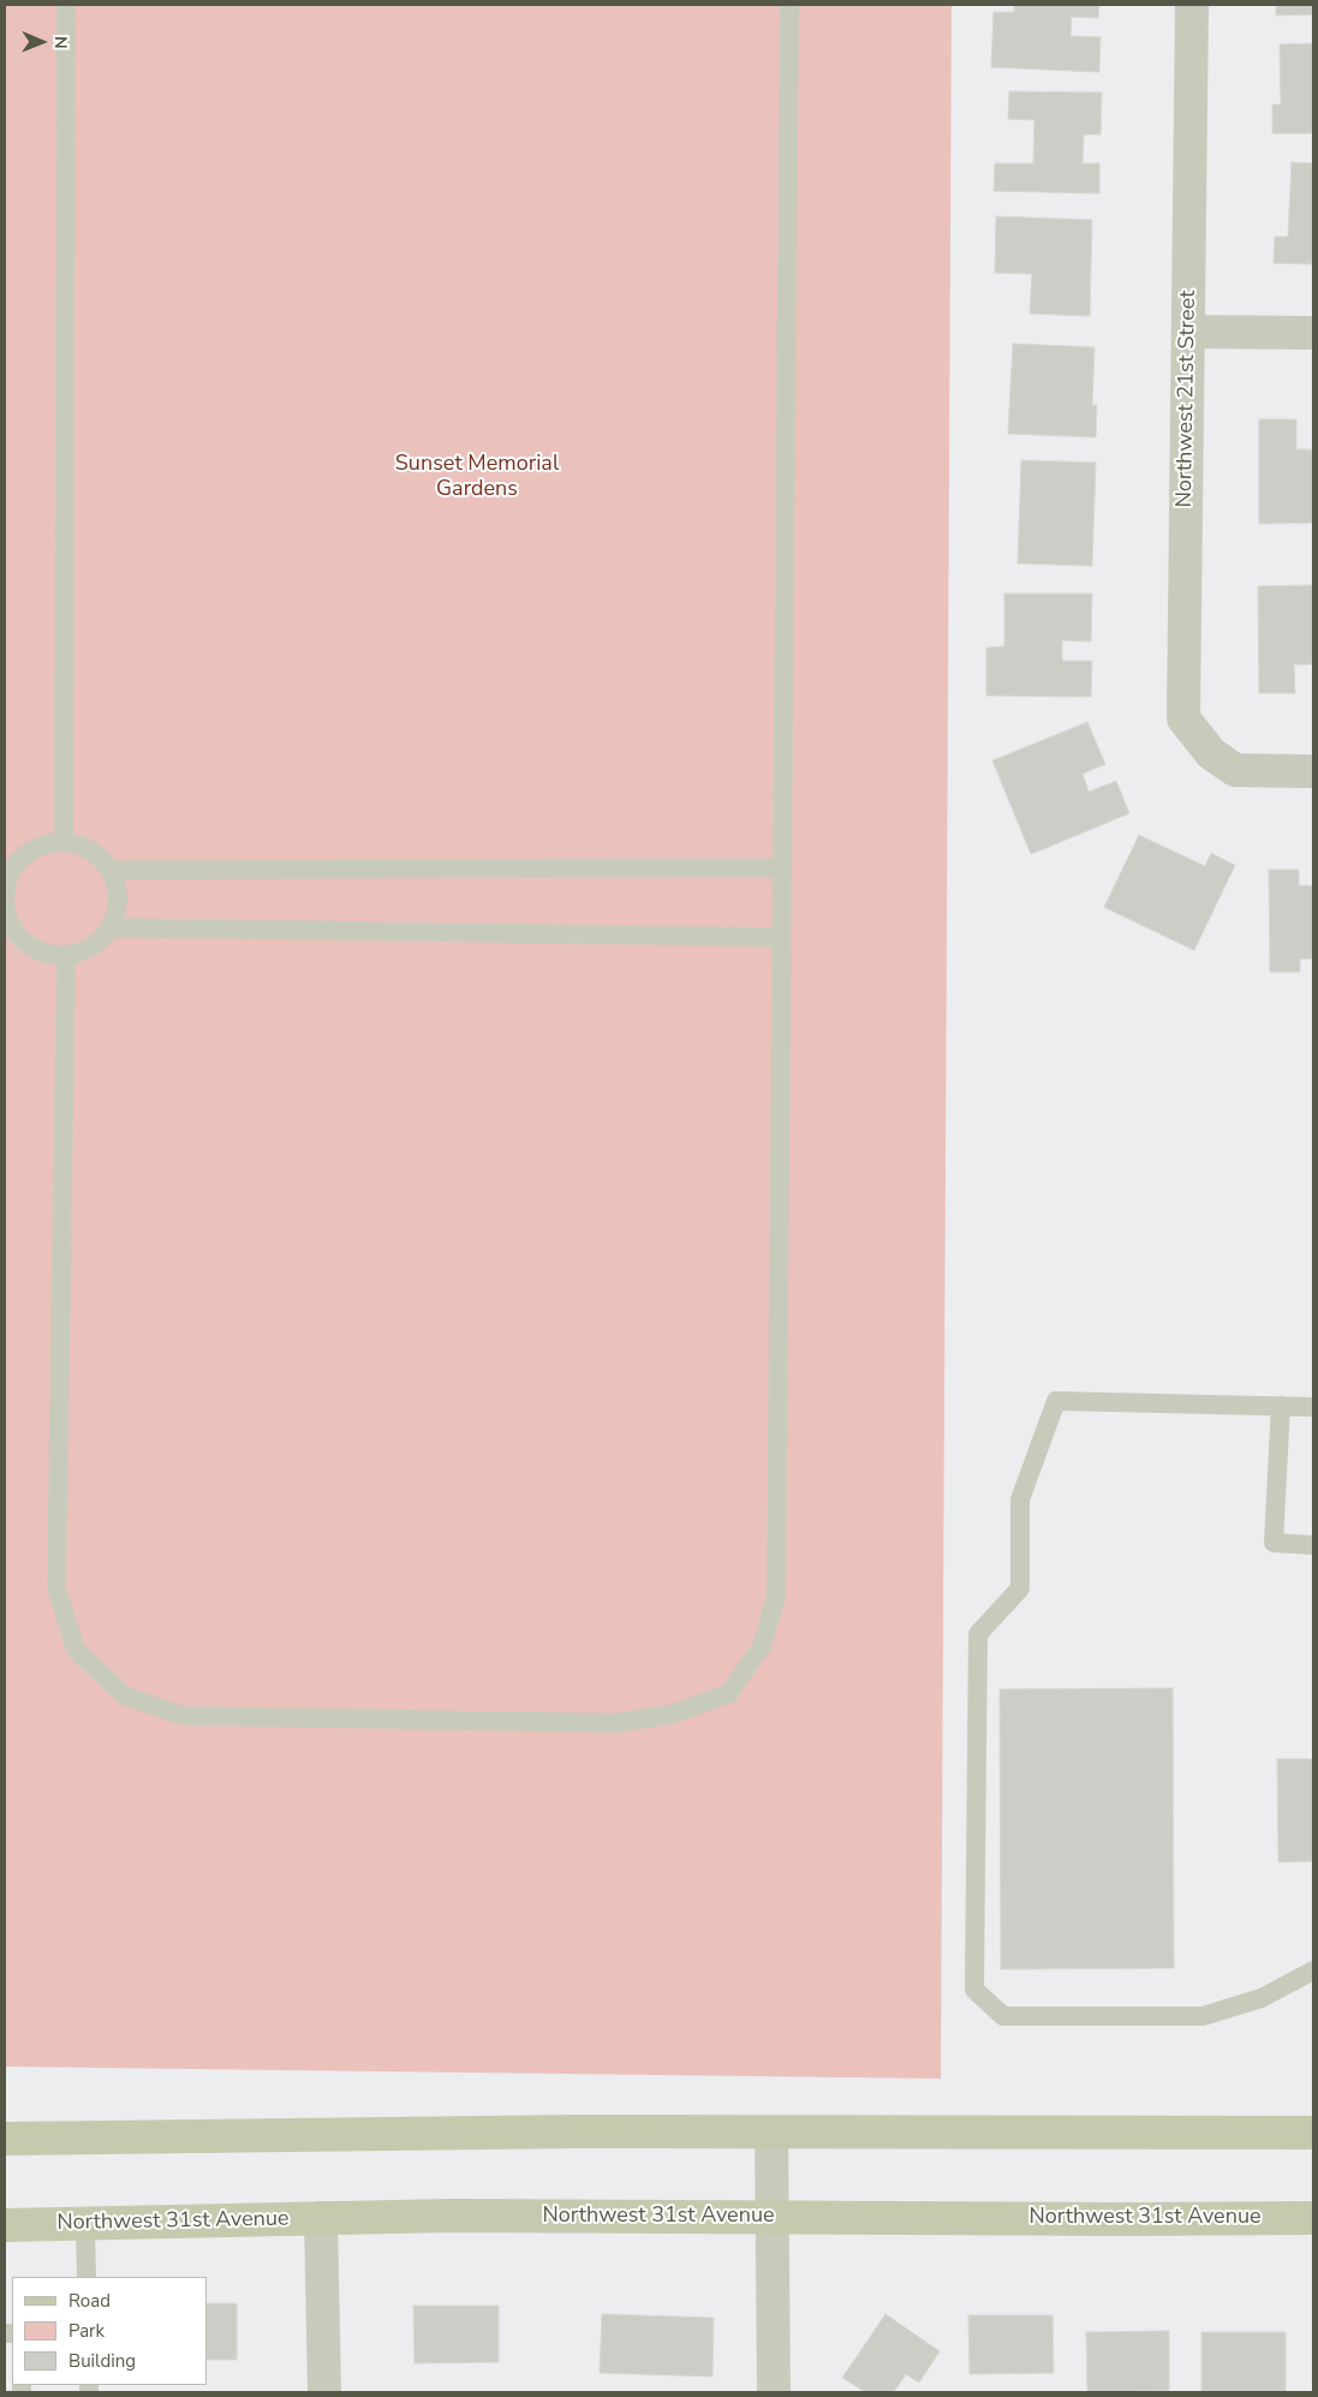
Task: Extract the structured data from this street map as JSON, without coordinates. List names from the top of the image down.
{
  "streets": {
    "main road": ["Northwest 31st Avenue"],
    "street": ["Northwest 21st Street"]
  },
  "parks": ["Sunset Memorial Gardens"],
  "legend": ["Road", "Park", "Building"],
  "north": "right"
}
